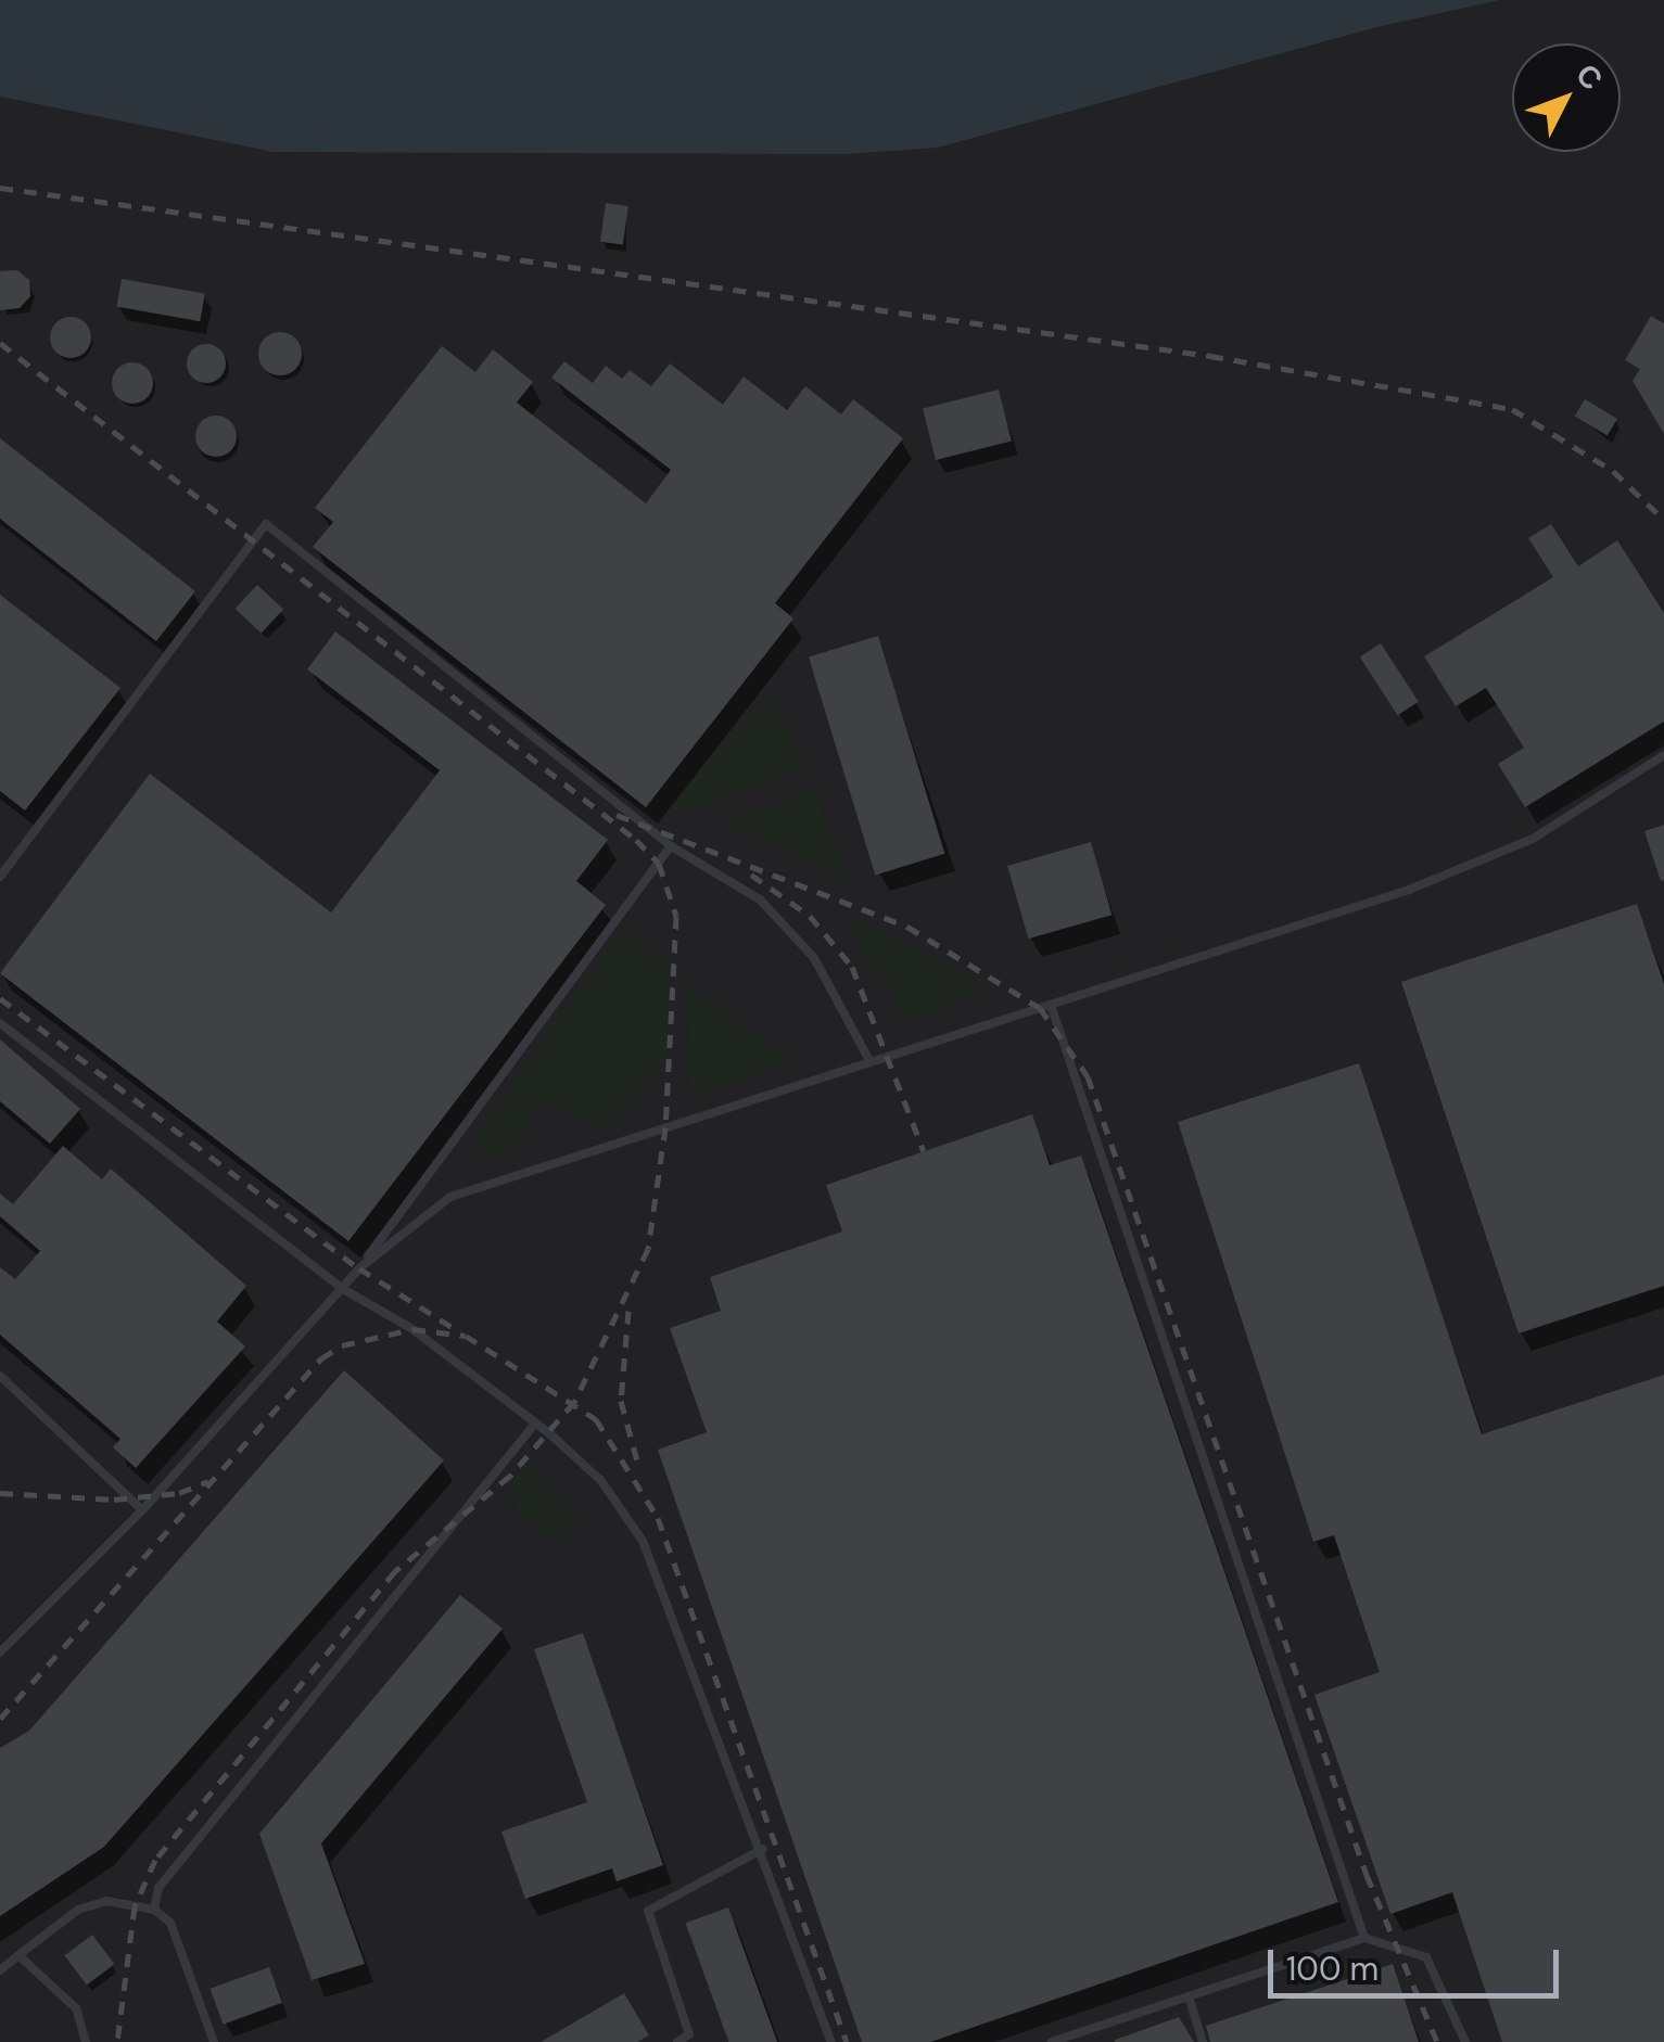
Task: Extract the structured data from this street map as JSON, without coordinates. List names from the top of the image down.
{
  "scale_bar": "100 m",
  "north": "top right"
}
